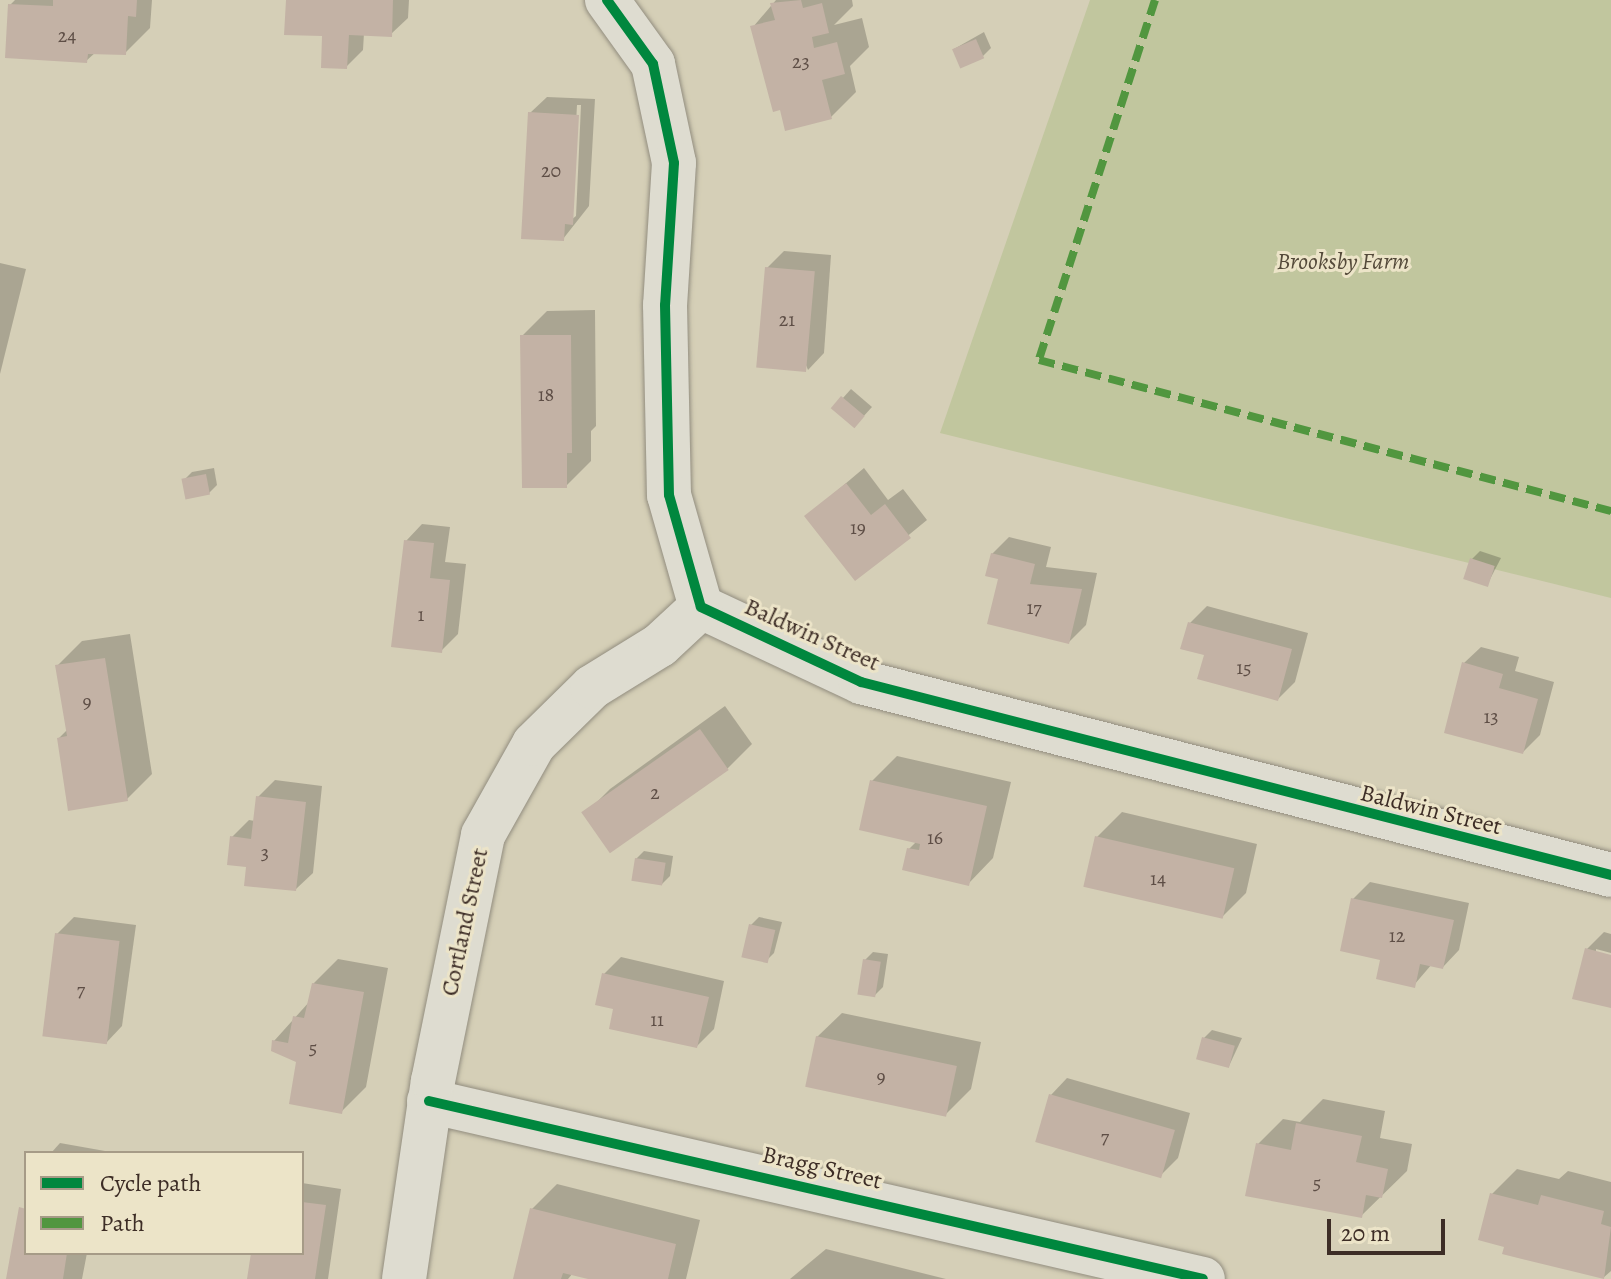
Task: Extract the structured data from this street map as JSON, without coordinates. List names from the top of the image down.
{
  "streets": {
    "street": ["Baldwin Street", "Cortland Street", "Bragg Street"]
  },
  "crossings": [
    ["Baldwin Street", "Cortland Street"],
    ["Cortland Street", "Bragg Street"]
  ],
  "parks": ["Brooksby Farm"],
  "house_numbers": [
    "24",
    "23",
    "20",
    "21",
    "18",
    "19",
    "17",
    "1",
    "15",
    "9",
    "13",
    "2",
    "16",
    "3",
    "14",
    "12",
    "7",
    "11",
    "5",
    "9",
    "7",
    "5"
  ],
  "legend": ["Cycle path", "Path"],
  "scale_bar": "20 m"
}
